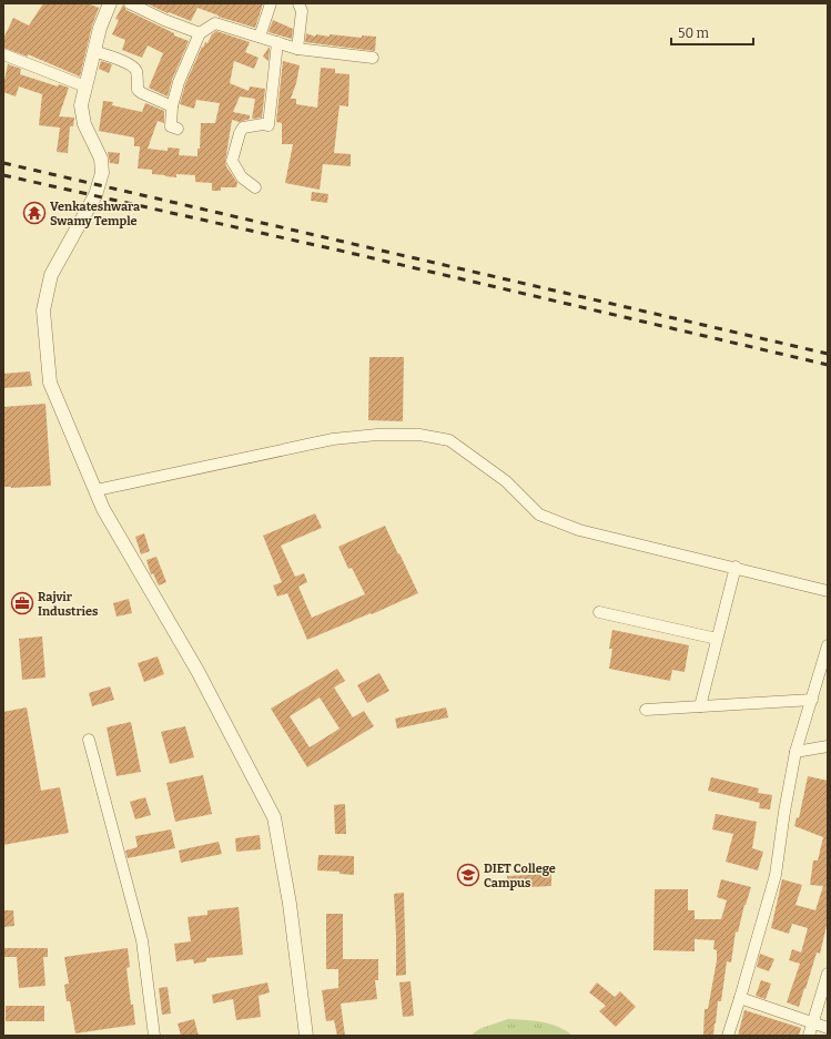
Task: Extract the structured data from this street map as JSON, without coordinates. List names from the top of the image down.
{
  "places": {
    "temple": ["Venkateshwara Swamy Temple"],
    "office": ["Rajvir Industries"],
    "school or university": ["DIET College Campus"]
  },
  "scale_bar": "50 m"
}
